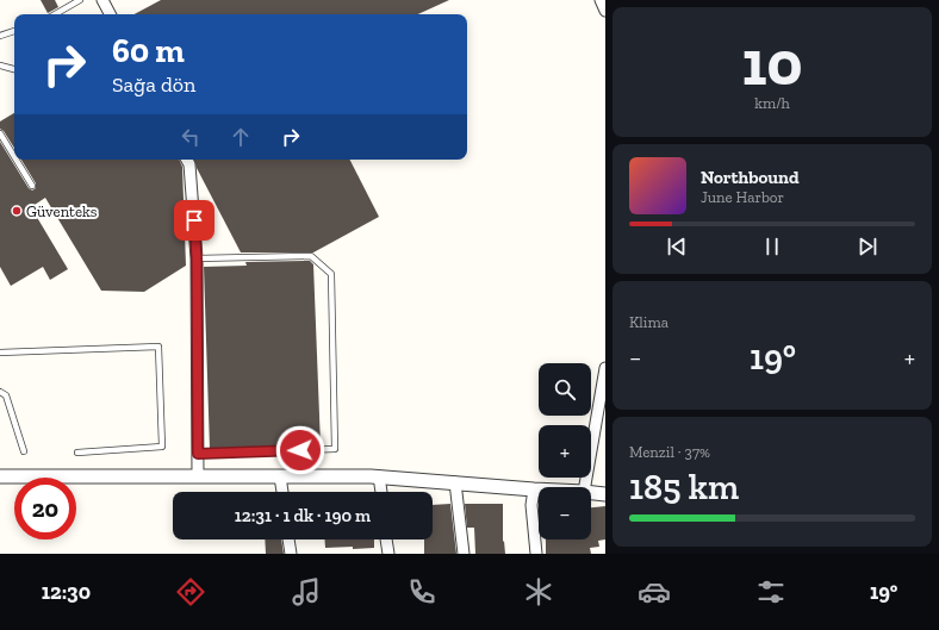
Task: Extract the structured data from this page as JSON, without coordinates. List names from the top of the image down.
{
  "places": ["Güventeks"],
  "page": {
    "tile": [
      ["10", "km/h"],
      "Klima",
      ["Menzil · 37%", "185 km"]
    ],
    "turn": ["60 m", "Sağa dön"],
    "song": ["Northbound", "June Harbor"],
    "heat": ["−", "19°", "+"],
    "map_buttons": ["+", "−"],
    "limit": "20",
    "trip": "12:31 · 1 dk · 190 m",
    "tabs": ["12:30", "19°"]
  }
}
